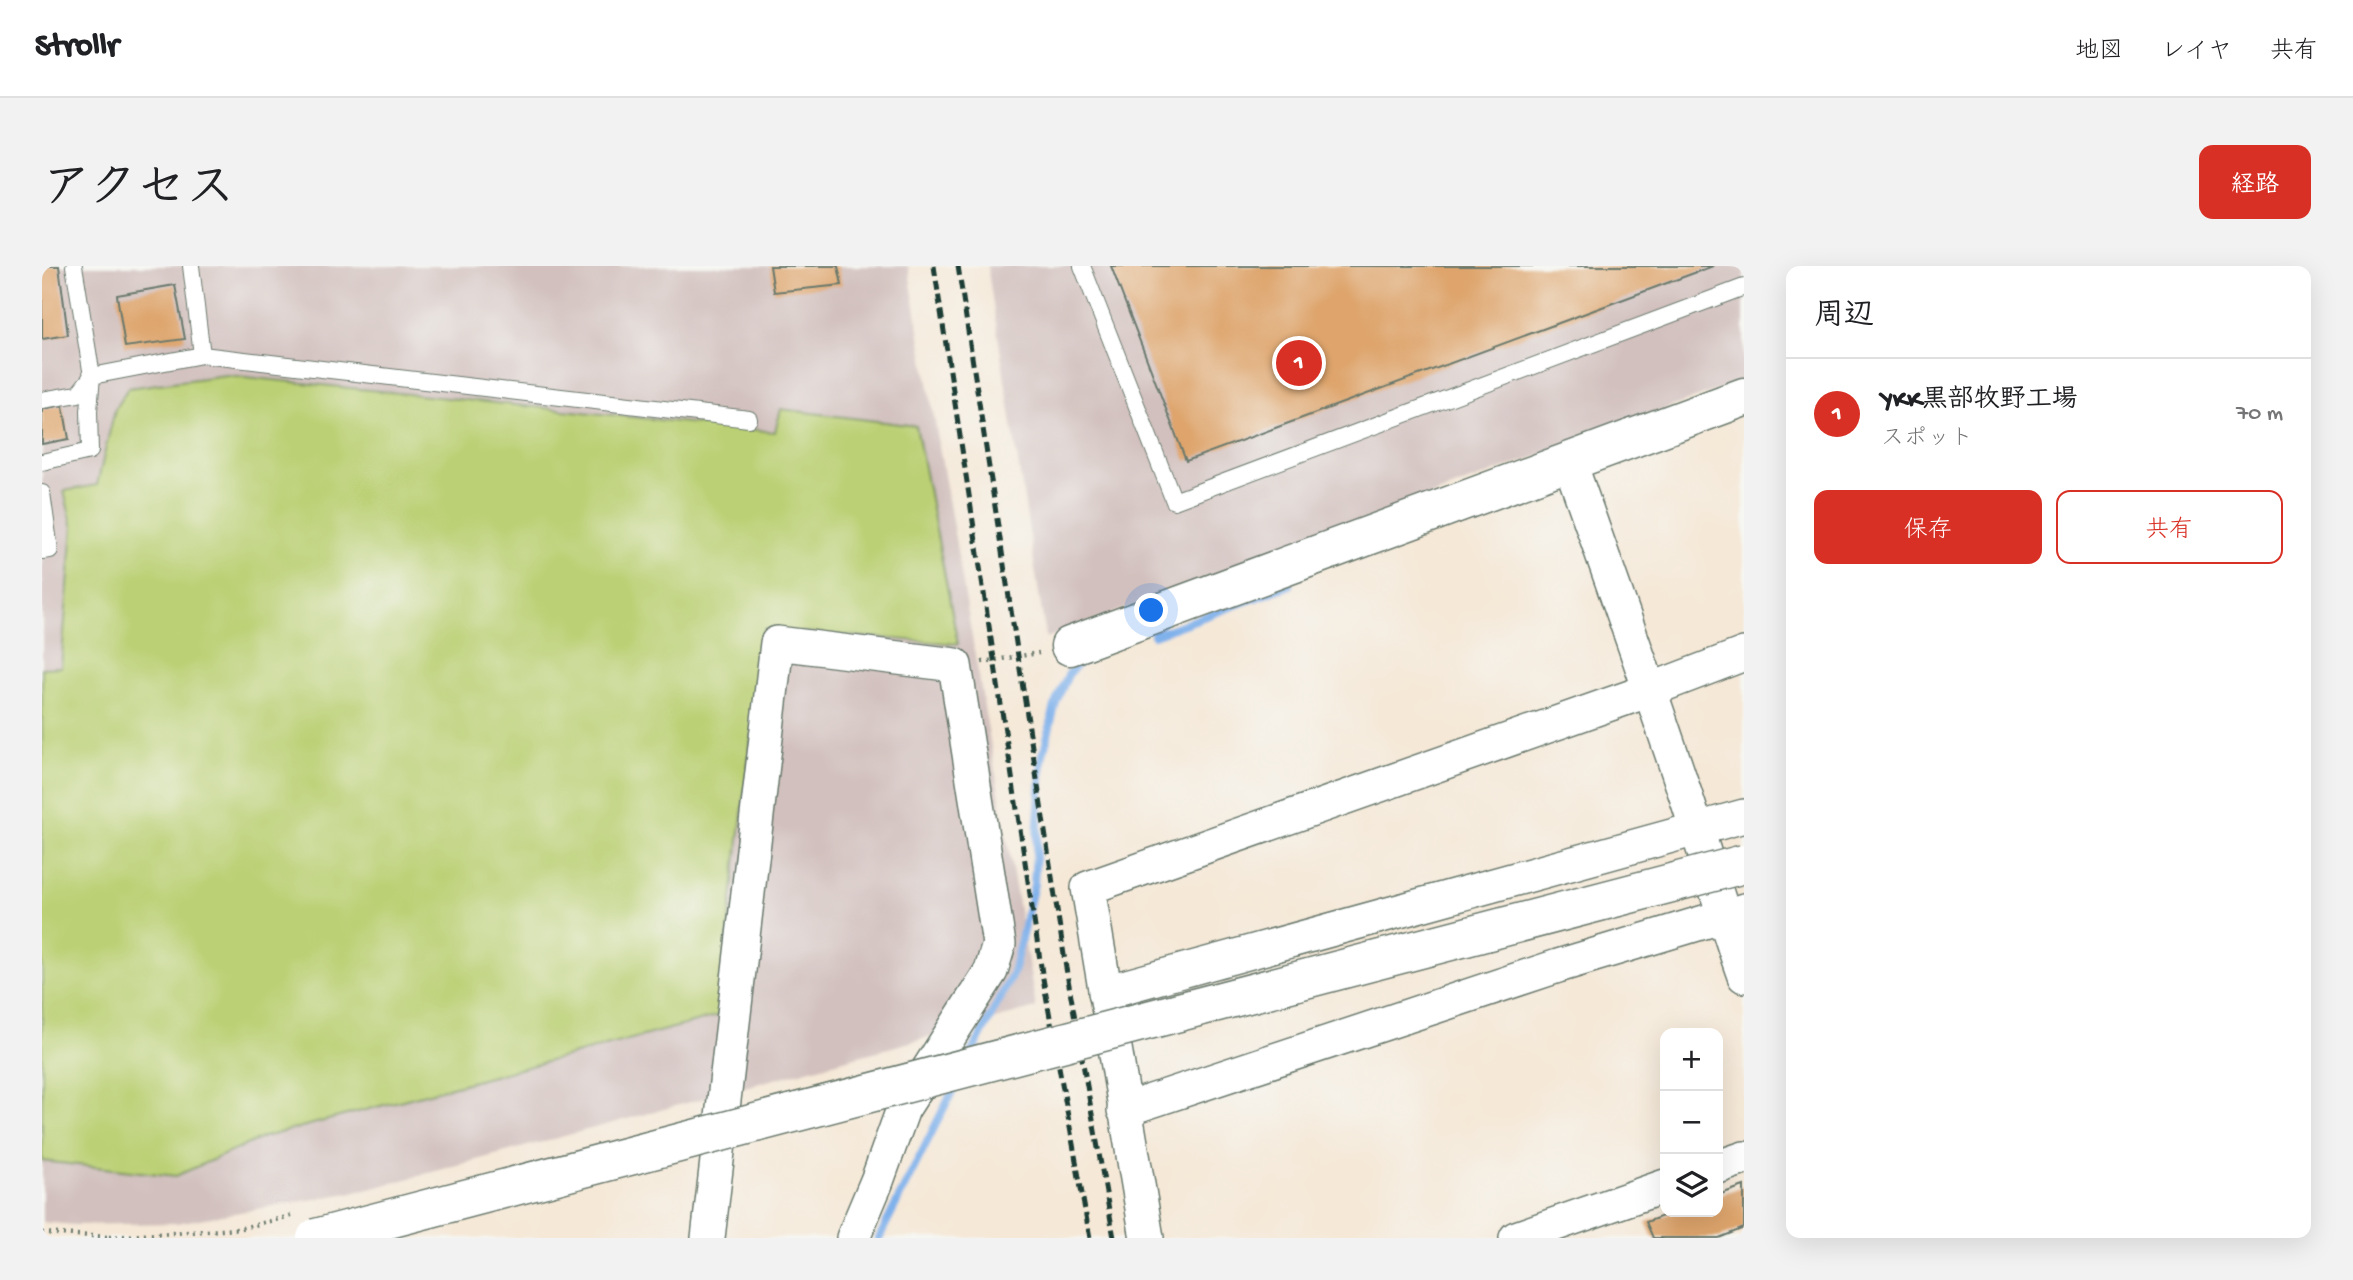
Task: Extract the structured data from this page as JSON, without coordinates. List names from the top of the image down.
{
  "page": {
    "header": "Strollr",
    "nav": ["地図", "レイヤ", "共有"],
    "title": "アクセス",
    "buttons": [
      "経路",
      ["保存", "共有"]
    ],
    "heading": "周辺",
    "pins": "1",
    "list": [
      {
        "mark": "1",
        "name": "YKK黒部牧野工場",
        "note": "スポット",
        "value": "70 m"
      }
    ],
    "map_buttons": ["+", "−"]
  }
}
